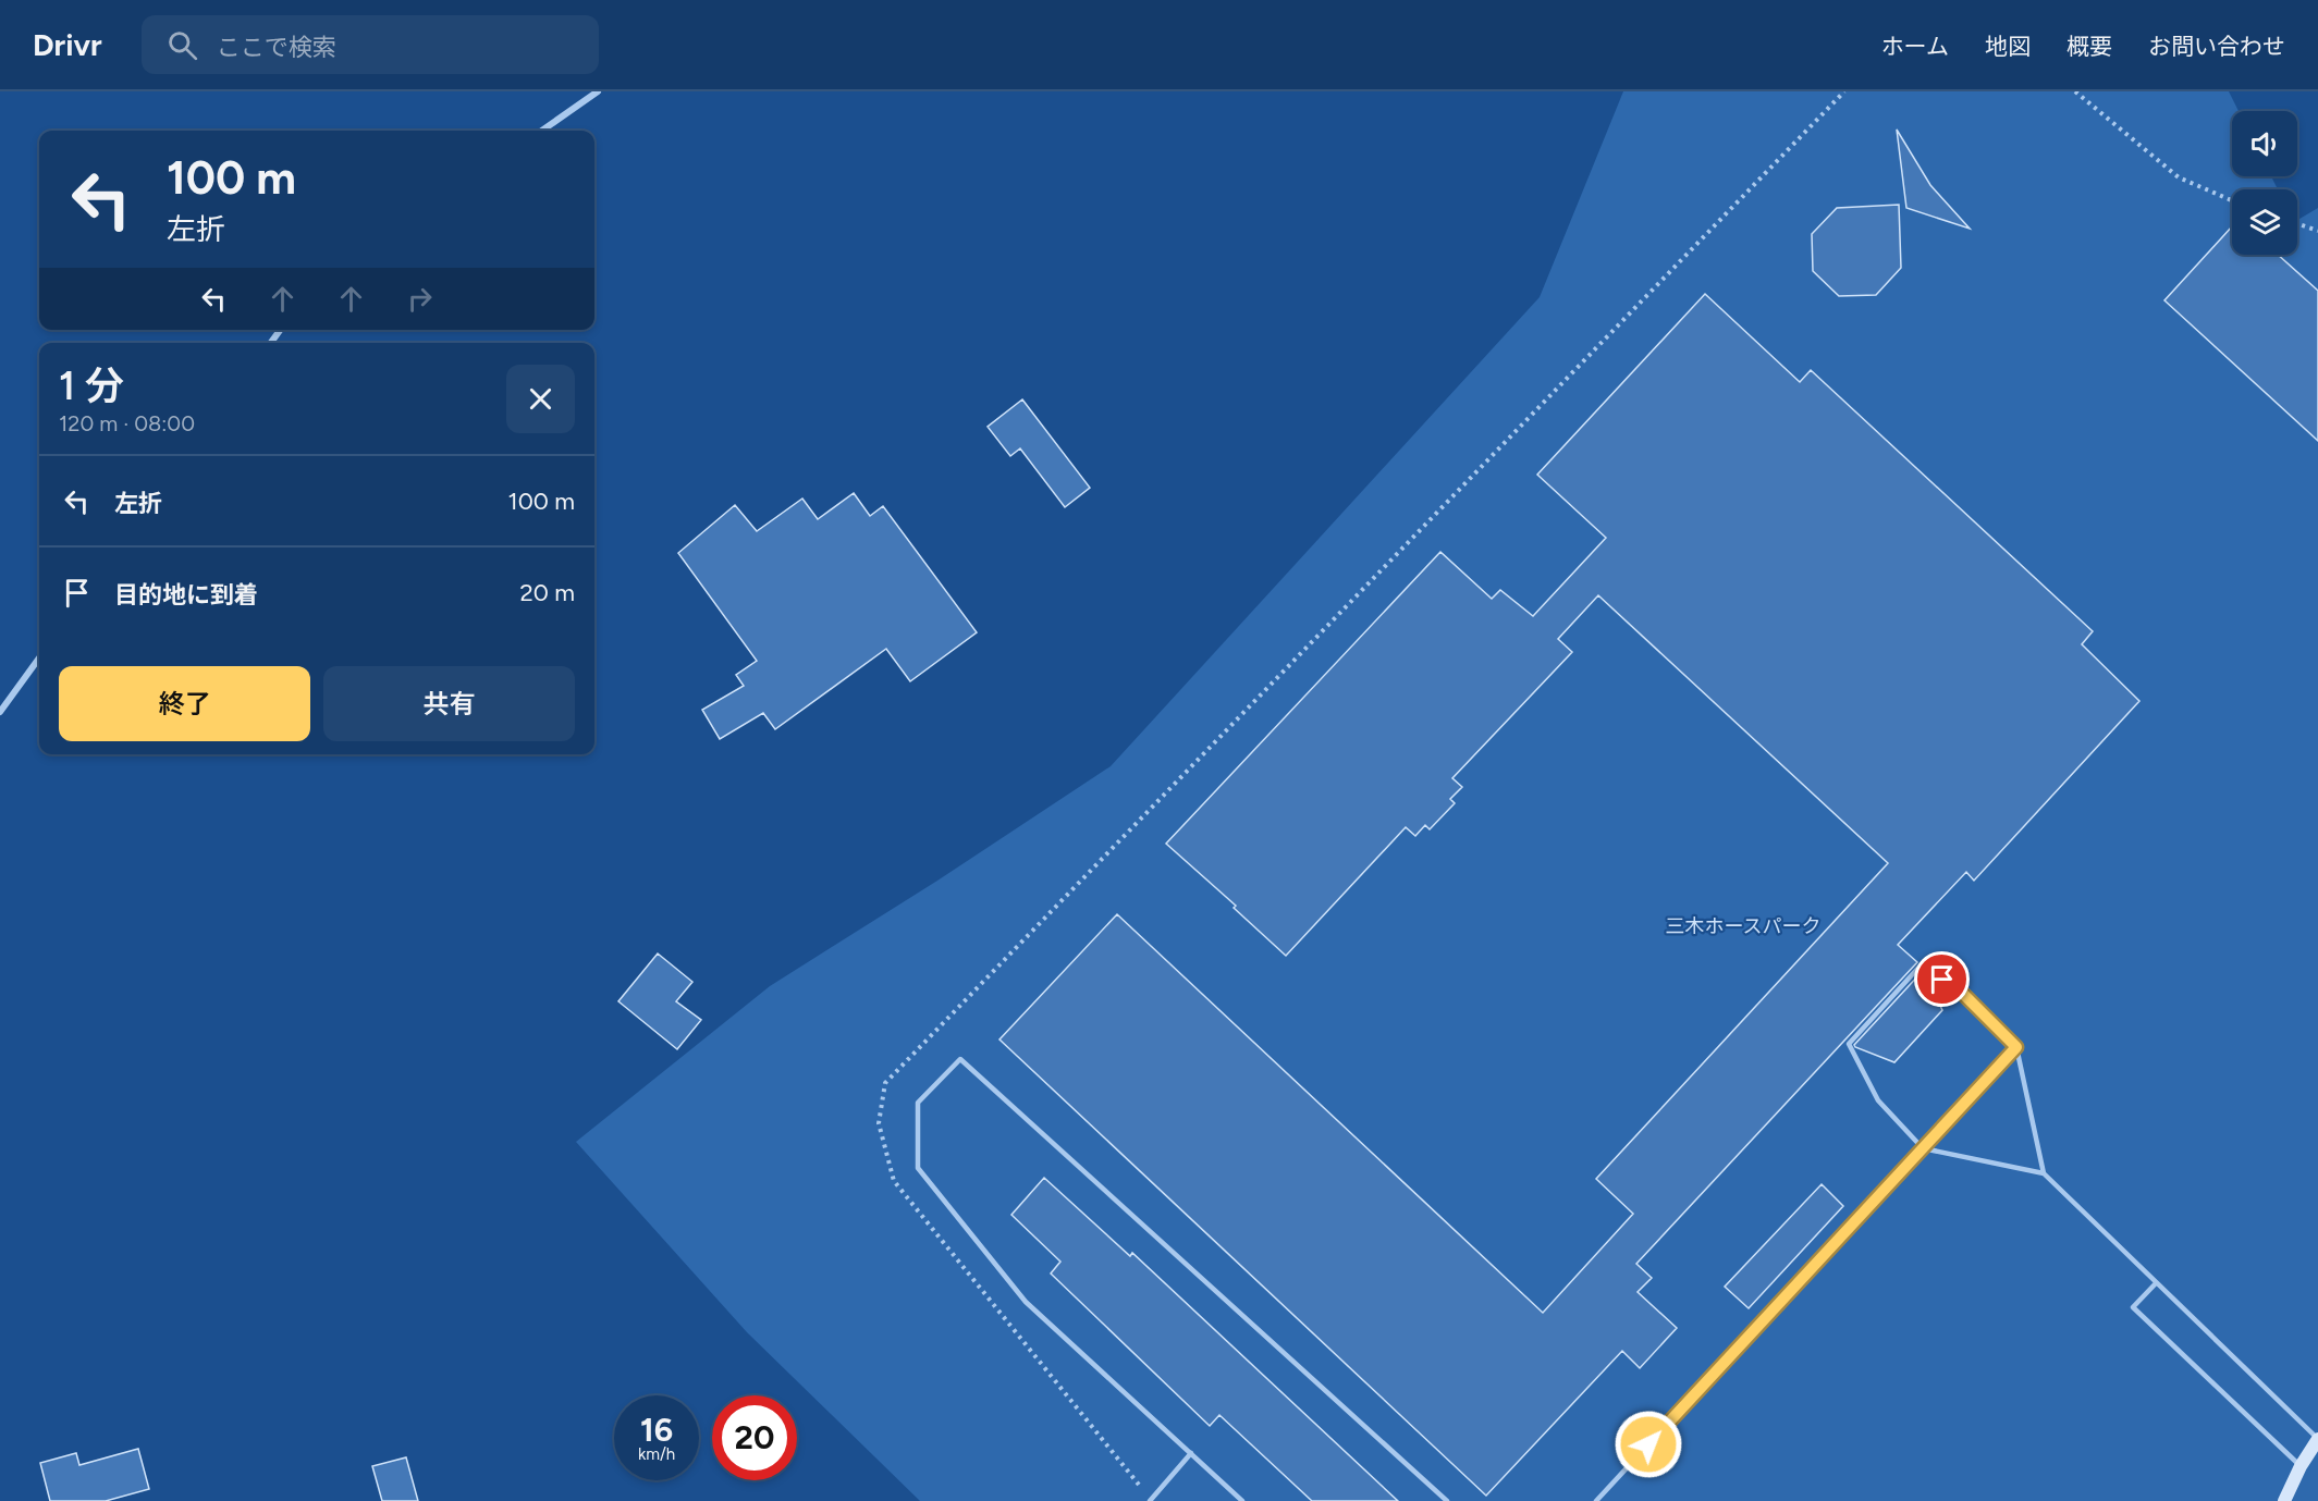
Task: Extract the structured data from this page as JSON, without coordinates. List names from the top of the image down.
{
  "parks": ["三木ホースパーク"],
  "page": {
    "header": "Drivr",
    "search": "ここで検索",
    "nav": [
      "ホーム",
      "地図",
      "概要",
      "お問い合わせ"
    ],
    "turn": ["100 m", "左折"],
    "heading": ["1 分", "120 m · 08:00"],
    "list": [
      {
        "name": "左折",
        "value": "100 m"
      },
      {
        "name": "目的地に到着",
        "value": "20 m"
      }
    ],
    "buttons": ["終了", "共有"],
    "speed": "16 km/h",
    "limit": "20"
  }
}
